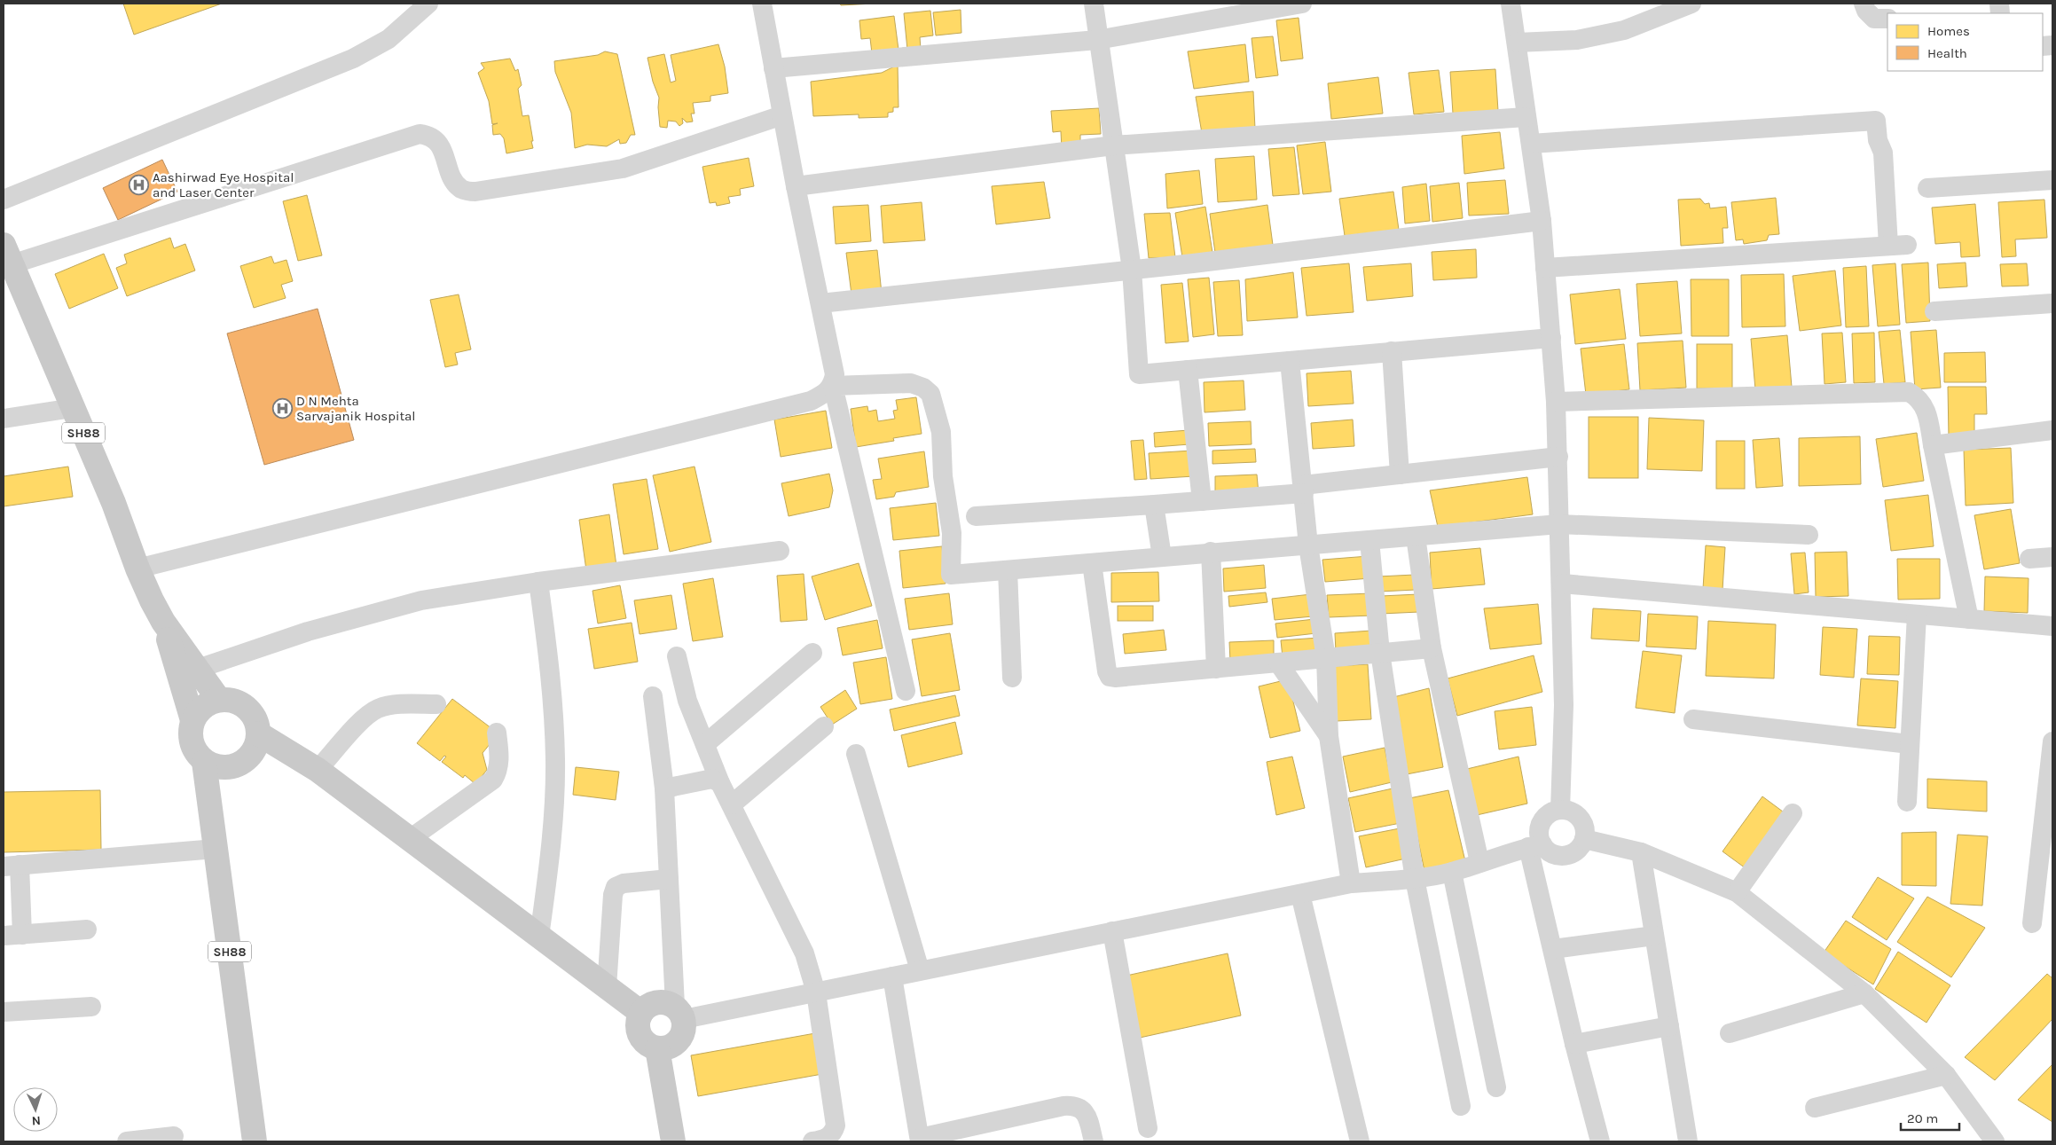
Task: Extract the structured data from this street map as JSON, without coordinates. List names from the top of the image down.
{
  "streets": {
    "main road": ["SH88"]
  },
  "places": {
    "hospital": ["Aashirwad Eye Hospital and Laser Center", "D N Mehta Sarvajanik Hospital"]
  },
  "legend": ["Homes", "Health"],
  "scale_bar": "20 m",
  "north": "bottom"
}
